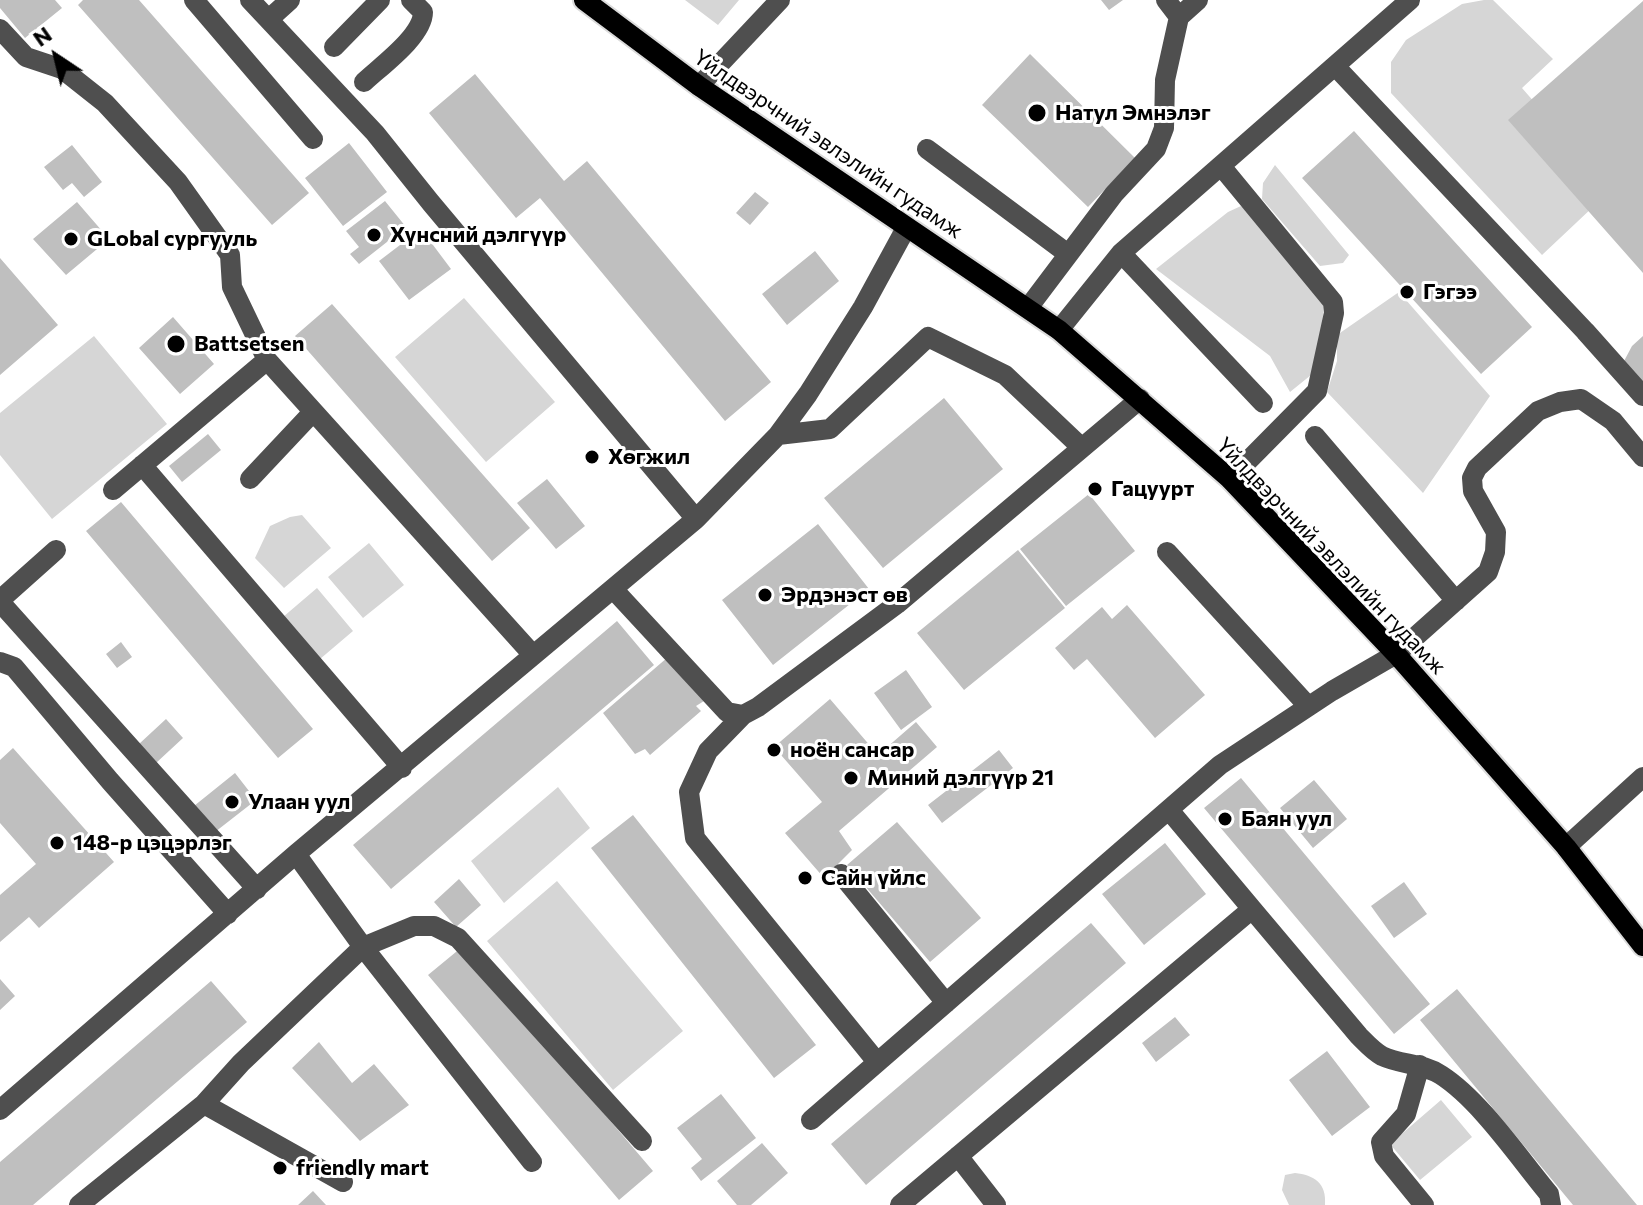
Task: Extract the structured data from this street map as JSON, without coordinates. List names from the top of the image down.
{
  "streets": {
    "main road": ["Үйлдвэрчний эвлэлийн гудамж"]
  },
  "places": [
    "Натул Эмнэлэг",
    "Хүнсний дэлгүүр",
    "GLobal сургууль",
    "Гэгээ",
    "Battsetsen",
    "Хөгжил",
    "Гацуурт",
    "Эрдэнэст өв",
    "ноён сансар",
    "Миний дэлгүүр 21",
    "Улаан уул",
    "Баян уул",
    "148-р цэцэрлэг",
    "Сайн үйлс",
    "friendly mart"
  ],
  "north": "top left"
}
